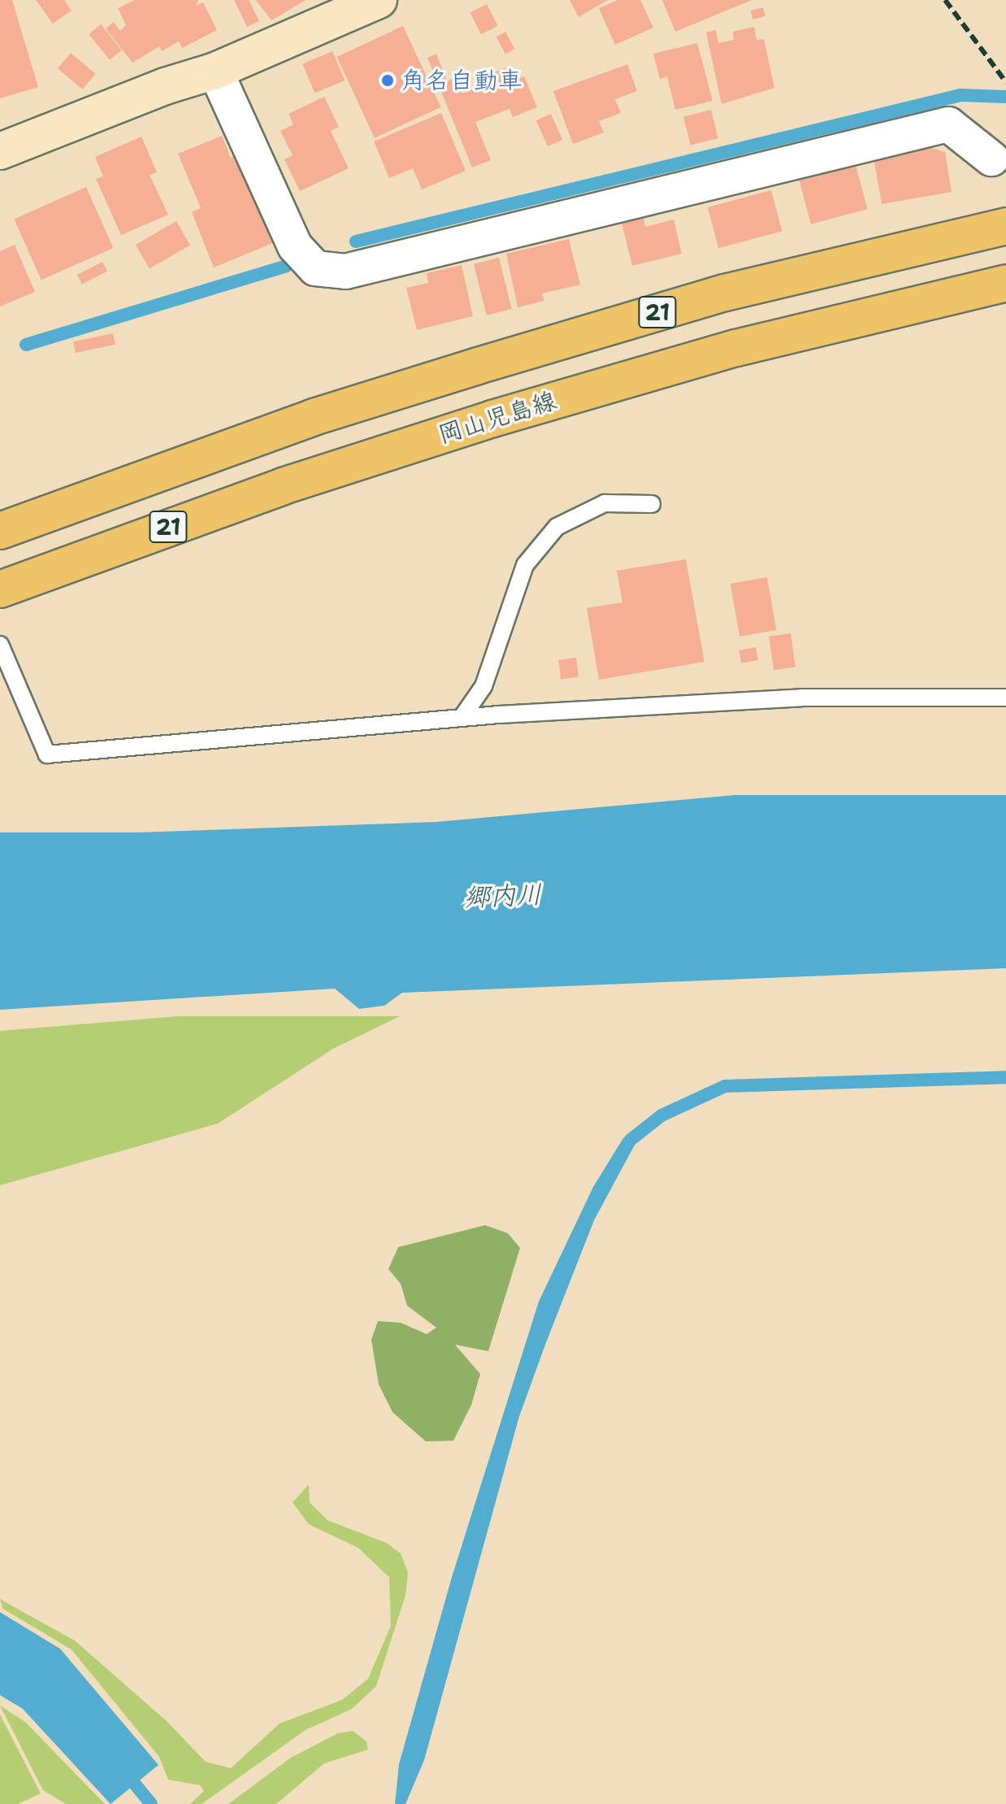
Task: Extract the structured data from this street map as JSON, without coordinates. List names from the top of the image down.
{
  "streets": {
    "main road": ["21", "岡山児島線"]
  },
  "water": ["郷内川"],
  "places": ["角名自動車"]
}
